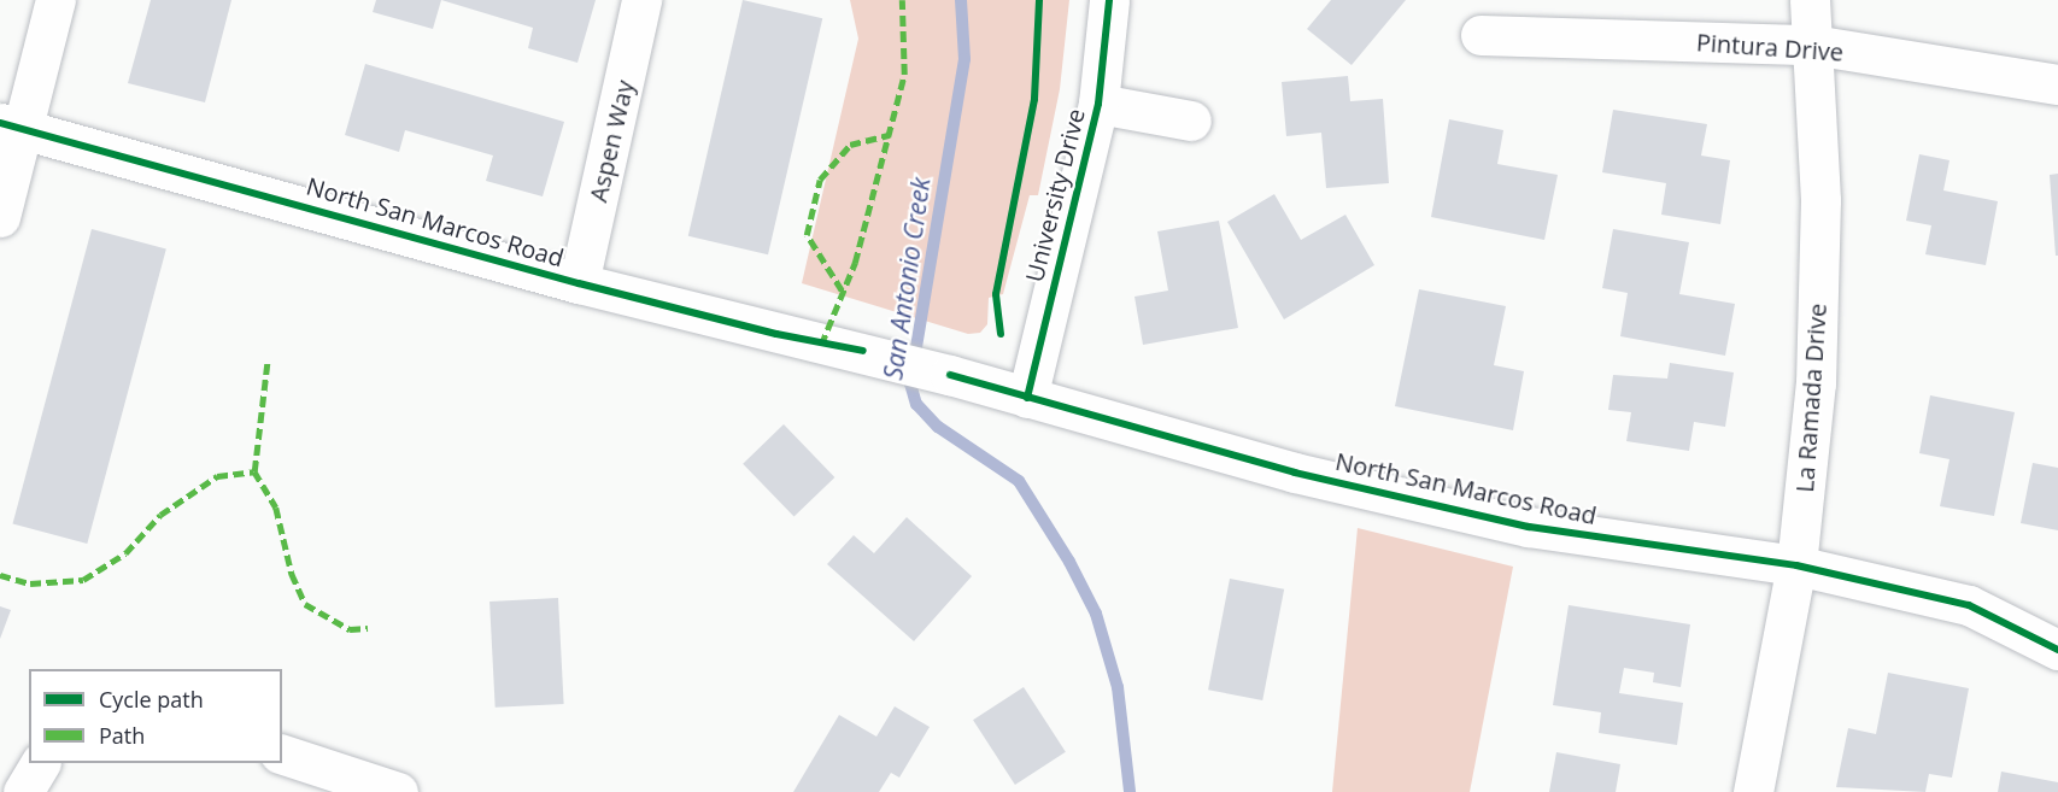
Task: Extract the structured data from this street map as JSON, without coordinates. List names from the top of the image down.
{
  "streets": {
    "street": [
      "Pintura Drive",
      "Aspen Way",
      "University Drive",
      "North San Marcos Road",
      "La Ramada Drive"
    ]
  },
  "crossings": [
    ["Pintura Drive", "La Ramada Drive"],
    ["Aspen Way", "North San Marcos Road"],
    ["University Drive", "North San Marcos Road"],
    ["North San Marcos Road", "La Ramada Drive"]
  ],
  "water": ["San Antonio Creek"],
  "legend": ["Cycle path", "Path"]
}
